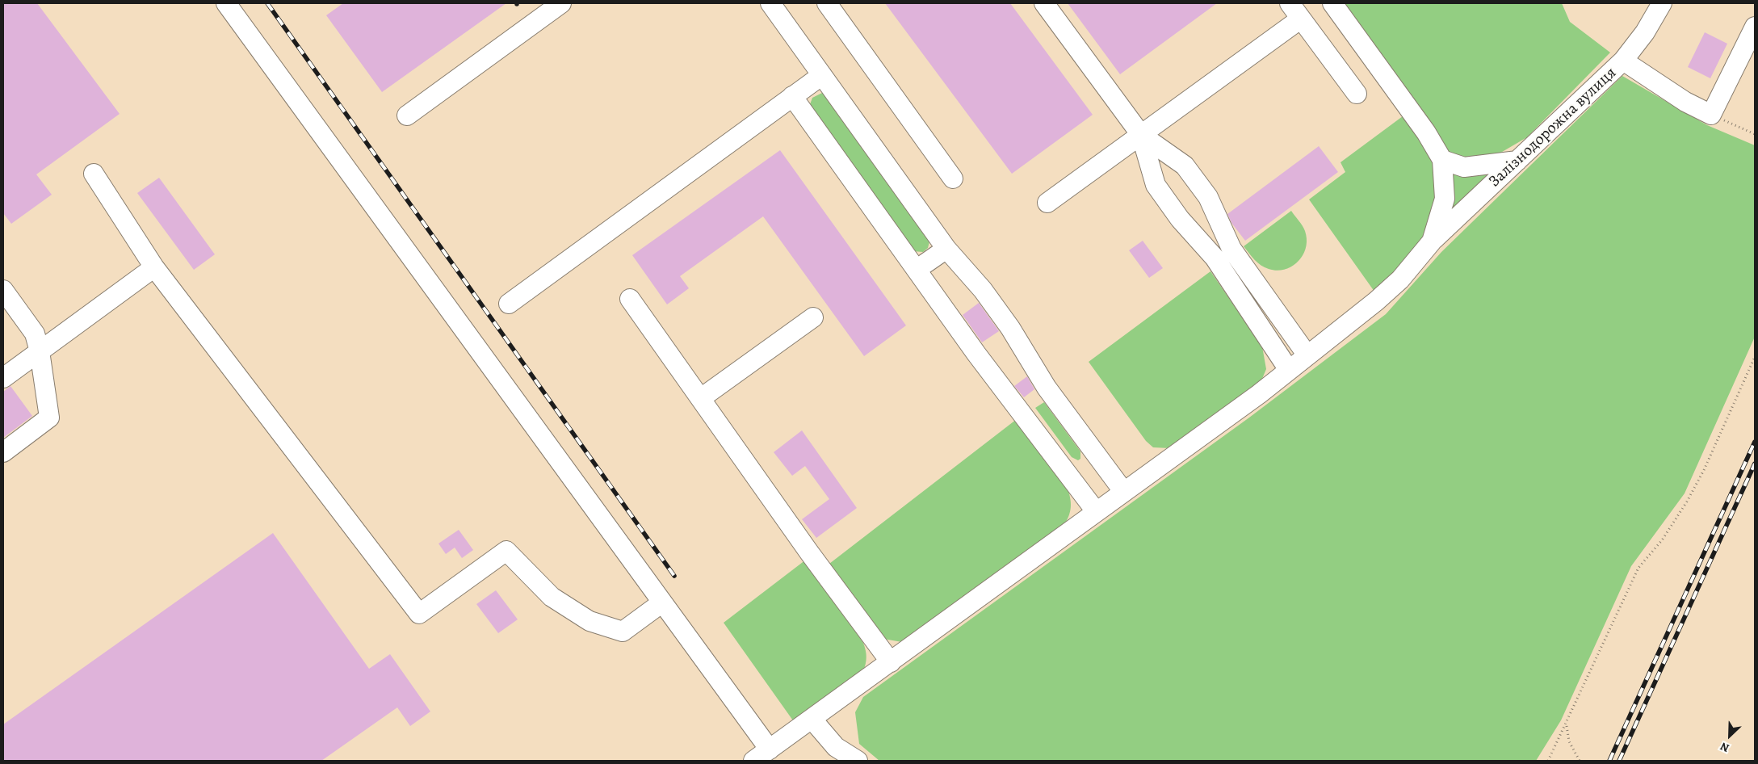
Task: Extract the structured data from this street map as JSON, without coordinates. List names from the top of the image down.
{
  "streets": {
    "street": ["Залізнодорожна вулиця"]
  },
  "north": "bottom left"
}
